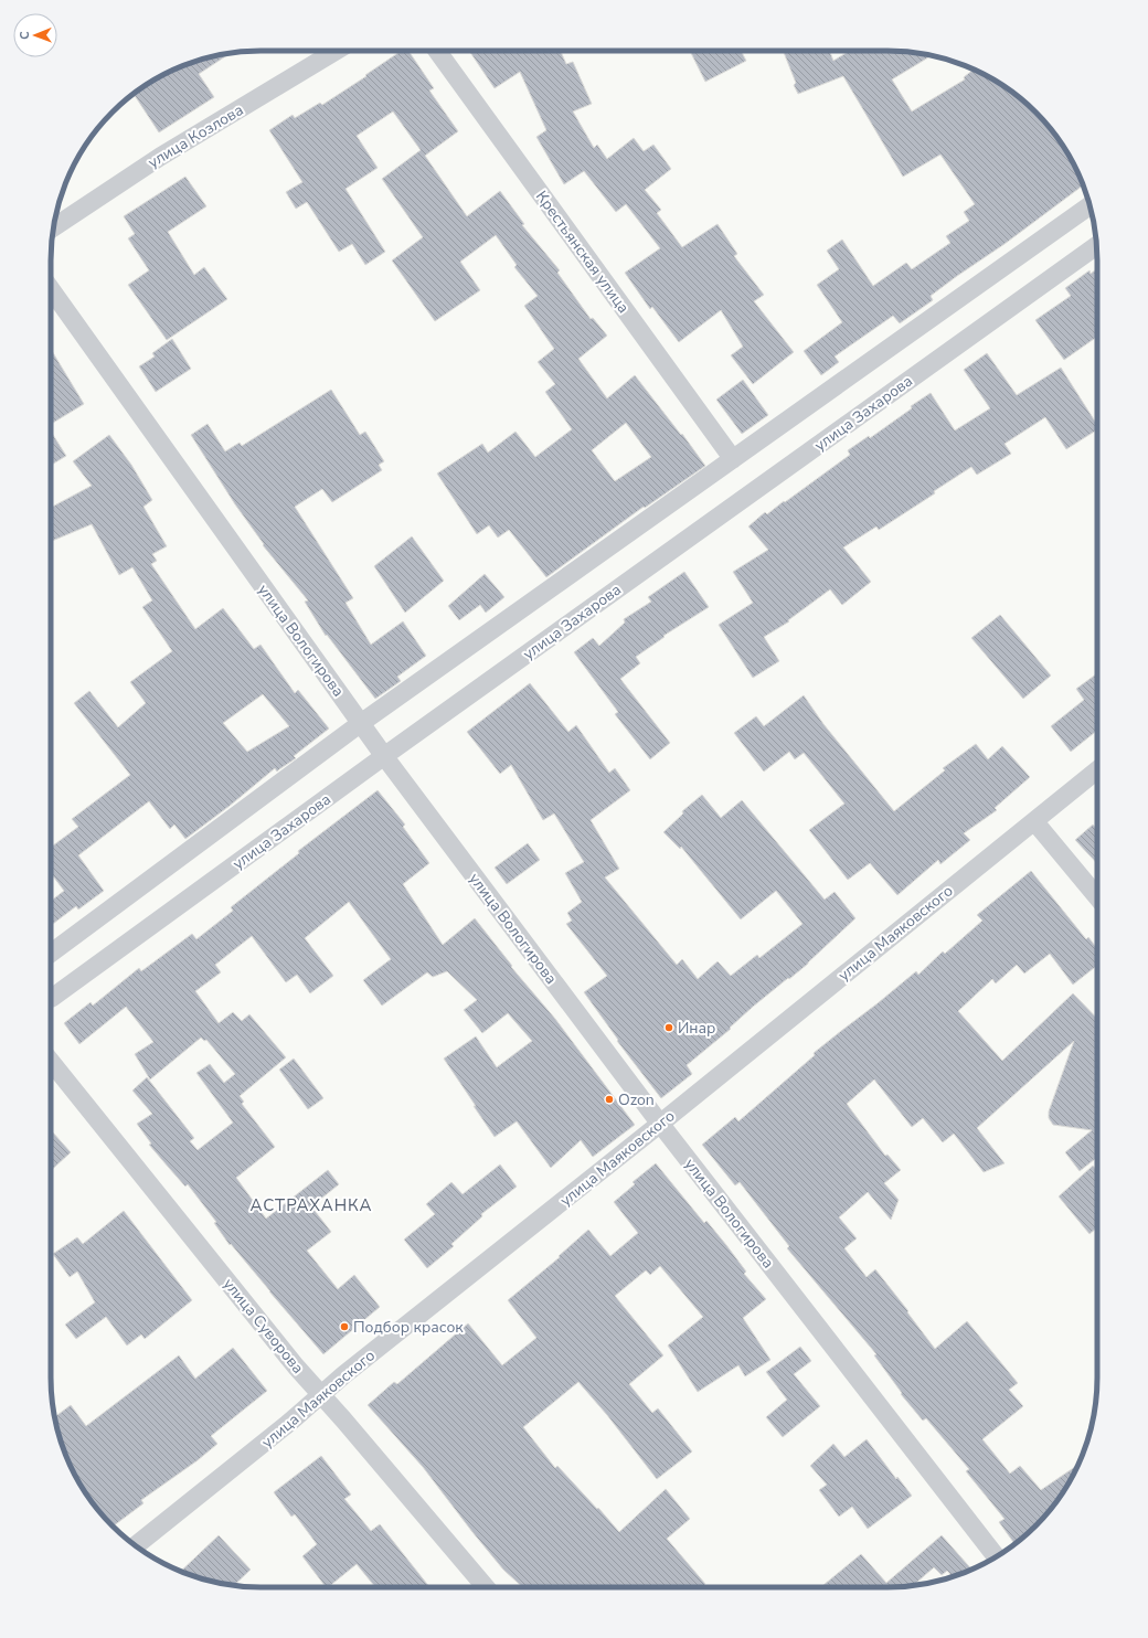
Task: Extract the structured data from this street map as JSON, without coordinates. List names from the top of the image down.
{
  "streets": {
    "street": [
      "улица Козлова",
      "Крестьянская улица",
      "улица Захарова",
      "улица Вологирова",
      "улица Маяковского",
      "улица Суворова"
    ]
  },
  "crossings": [
    ["улица Захарова", "улица Вологирова"],
    ["улица Вологирова", "улица Маяковского"],
    ["улица Маяковского", "улица Суворова"]
  ],
  "districts": ["АСТРАХАНКА"],
  "places": ["Инар", "Ozon", "Подбор красок"],
  "north": "left"
}
